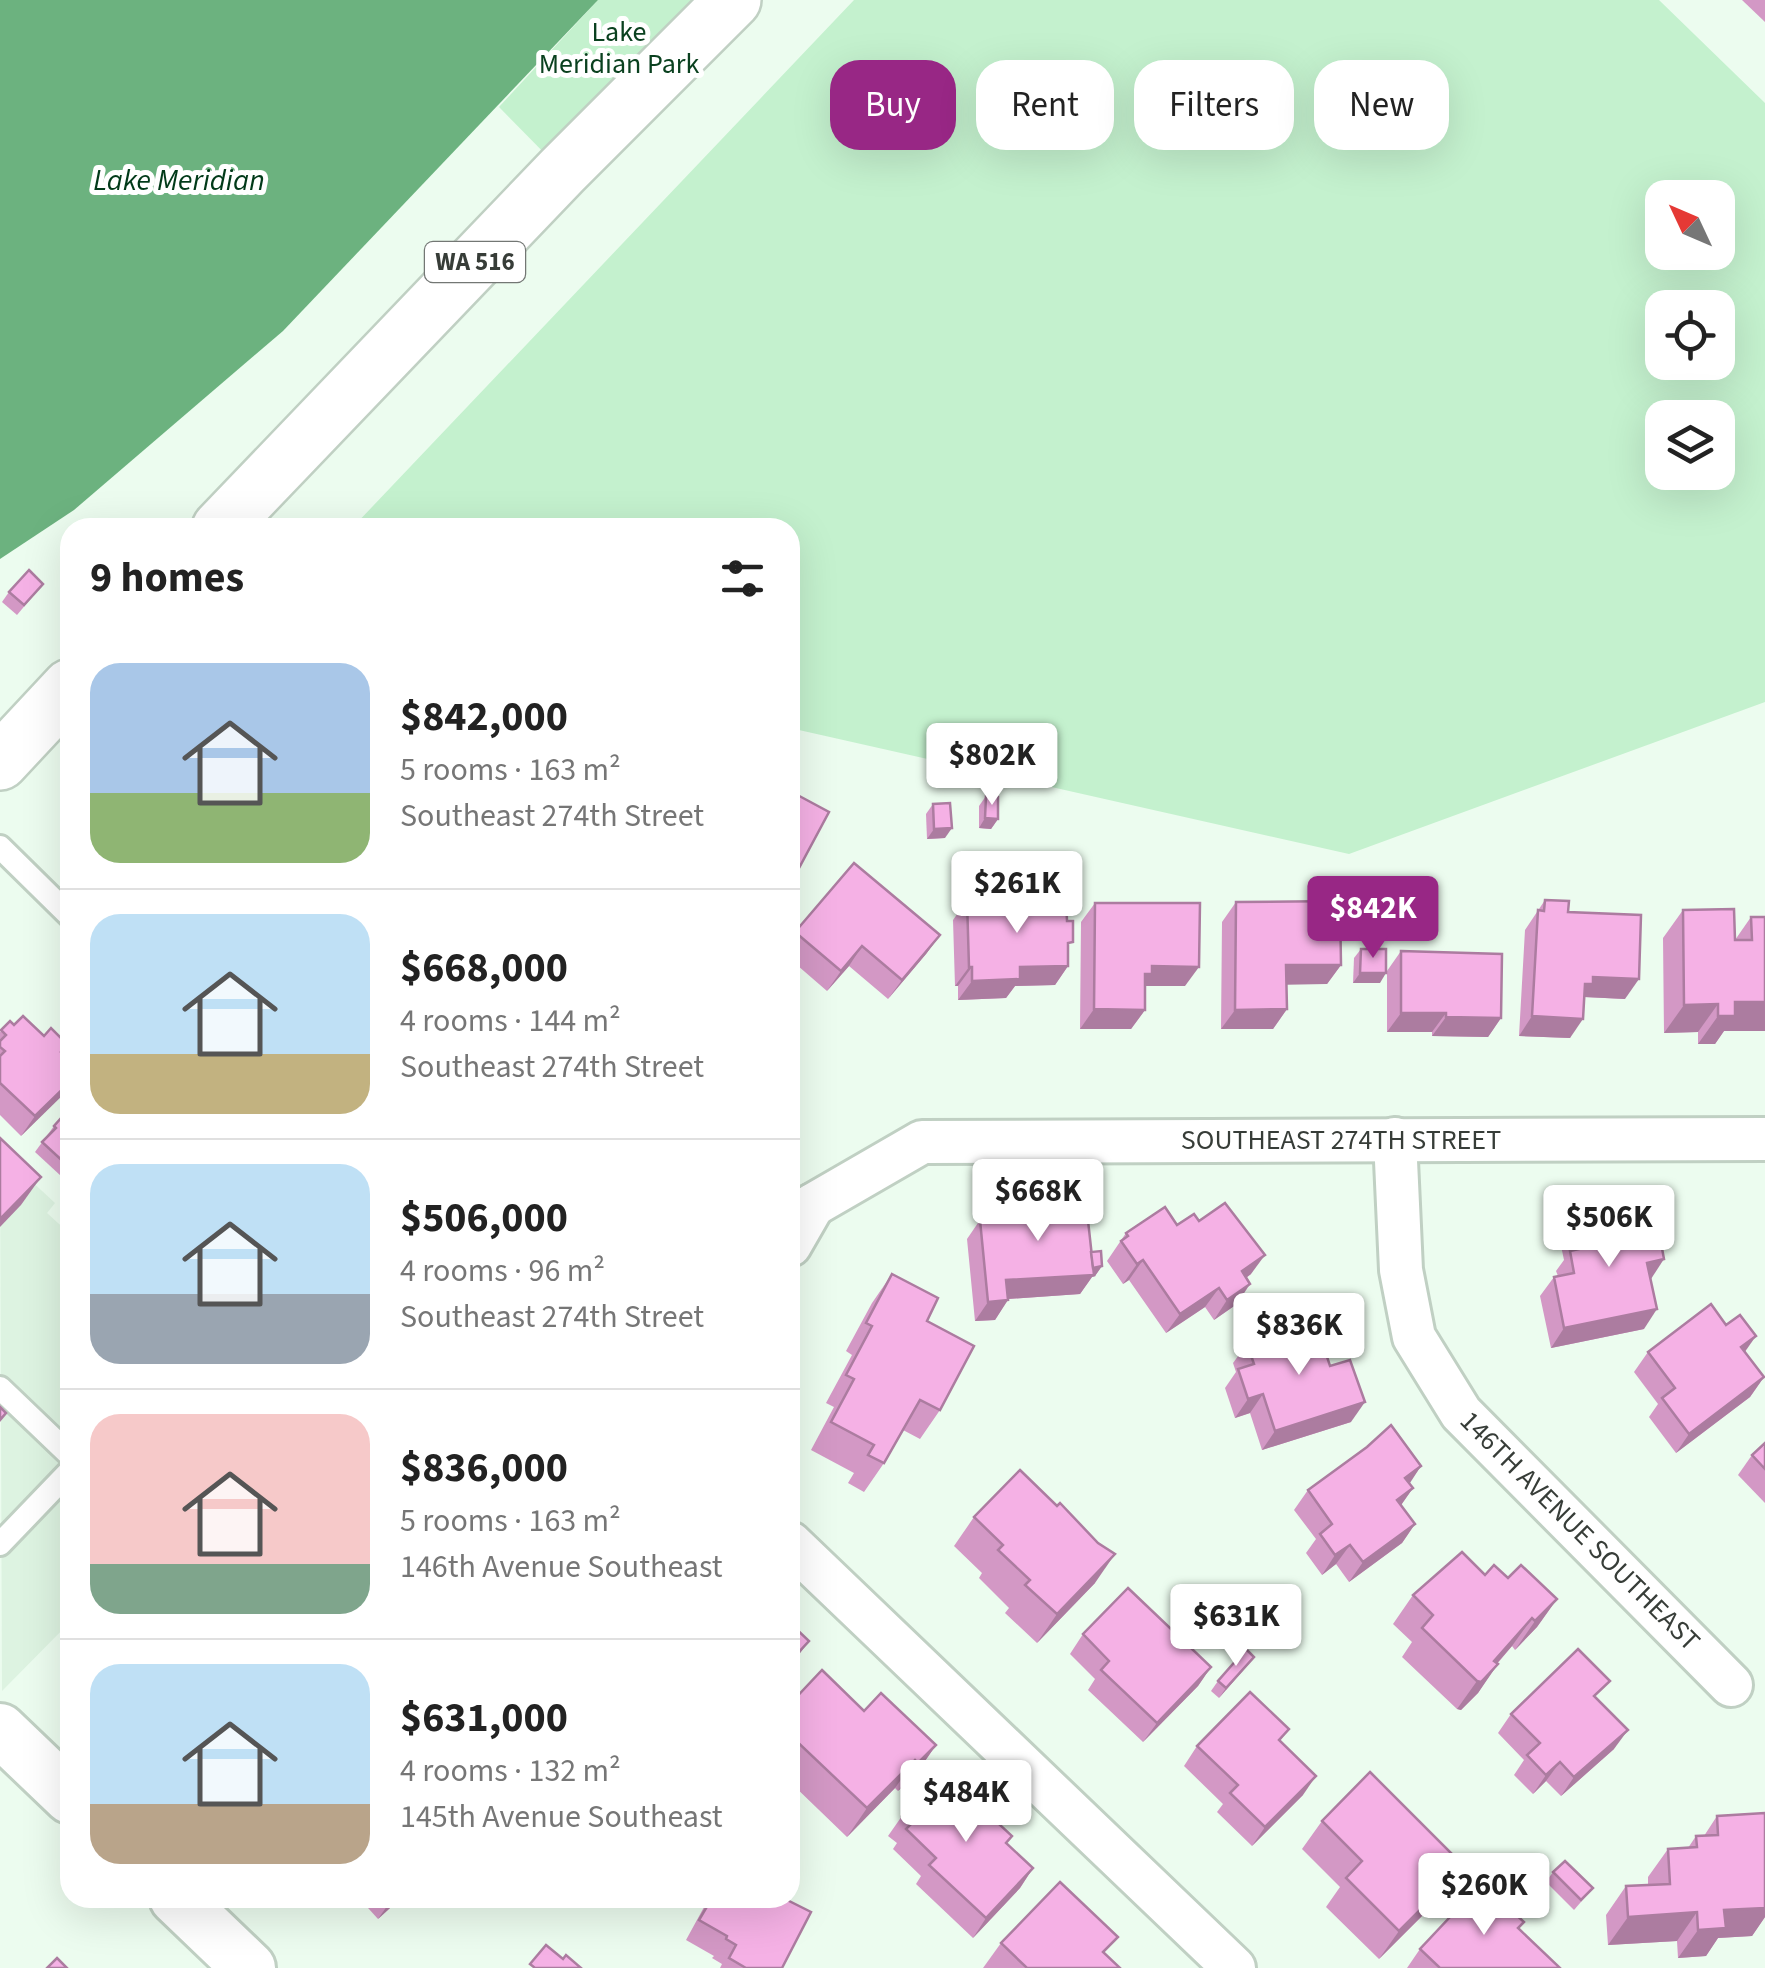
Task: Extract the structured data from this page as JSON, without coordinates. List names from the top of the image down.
{
  "streets": {
    "main road": ["WA 516"],
    "street": ["SOUTHEAST 274TH STREET", "146TH AVENUE SOUTHEAST"]
  },
  "crossings": [
    ["SOUTHEAST 274TH STREET", "146TH AVENUE SOUTHEAST"]
  ],
  "water": ["Lake Meridian"],
  "parks": ["Lake Meridian Park"],
  "north": "top left",
  "page": {
    "chip": [
      "Buy",
      "Rent",
      "Filters",
      "New"
    ],
    "heading": "9 homes",
    "list": [
      {
        "name": "$842,000",
        "note": "5 rooms · 163 m² · Southeast 274th Street"
      },
      {
        "name": "$668,000",
        "note": "4 rooms · 144 m² · Southeast 274th Street"
      },
      {
        "name": "$506,000",
        "note": "4 rooms · 96 m² · Southeast 274th Street"
      },
      {
        "name": "$836,000",
        "note": "5 rooms · 163 m² · 146th Avenue Southeast"
      },
      {
        "name": "$631,000",
        "note": "4 rooms · 132 m² · 145th Avenue Southeast"
      }
    ],
    "price": [
      "$802K",
      "$261K",
      "$842K",
      "$668K",
      "$506K",
      "$836K",
      "$631K",
      "$484K",
      "$260K"
    ]
  }
}
